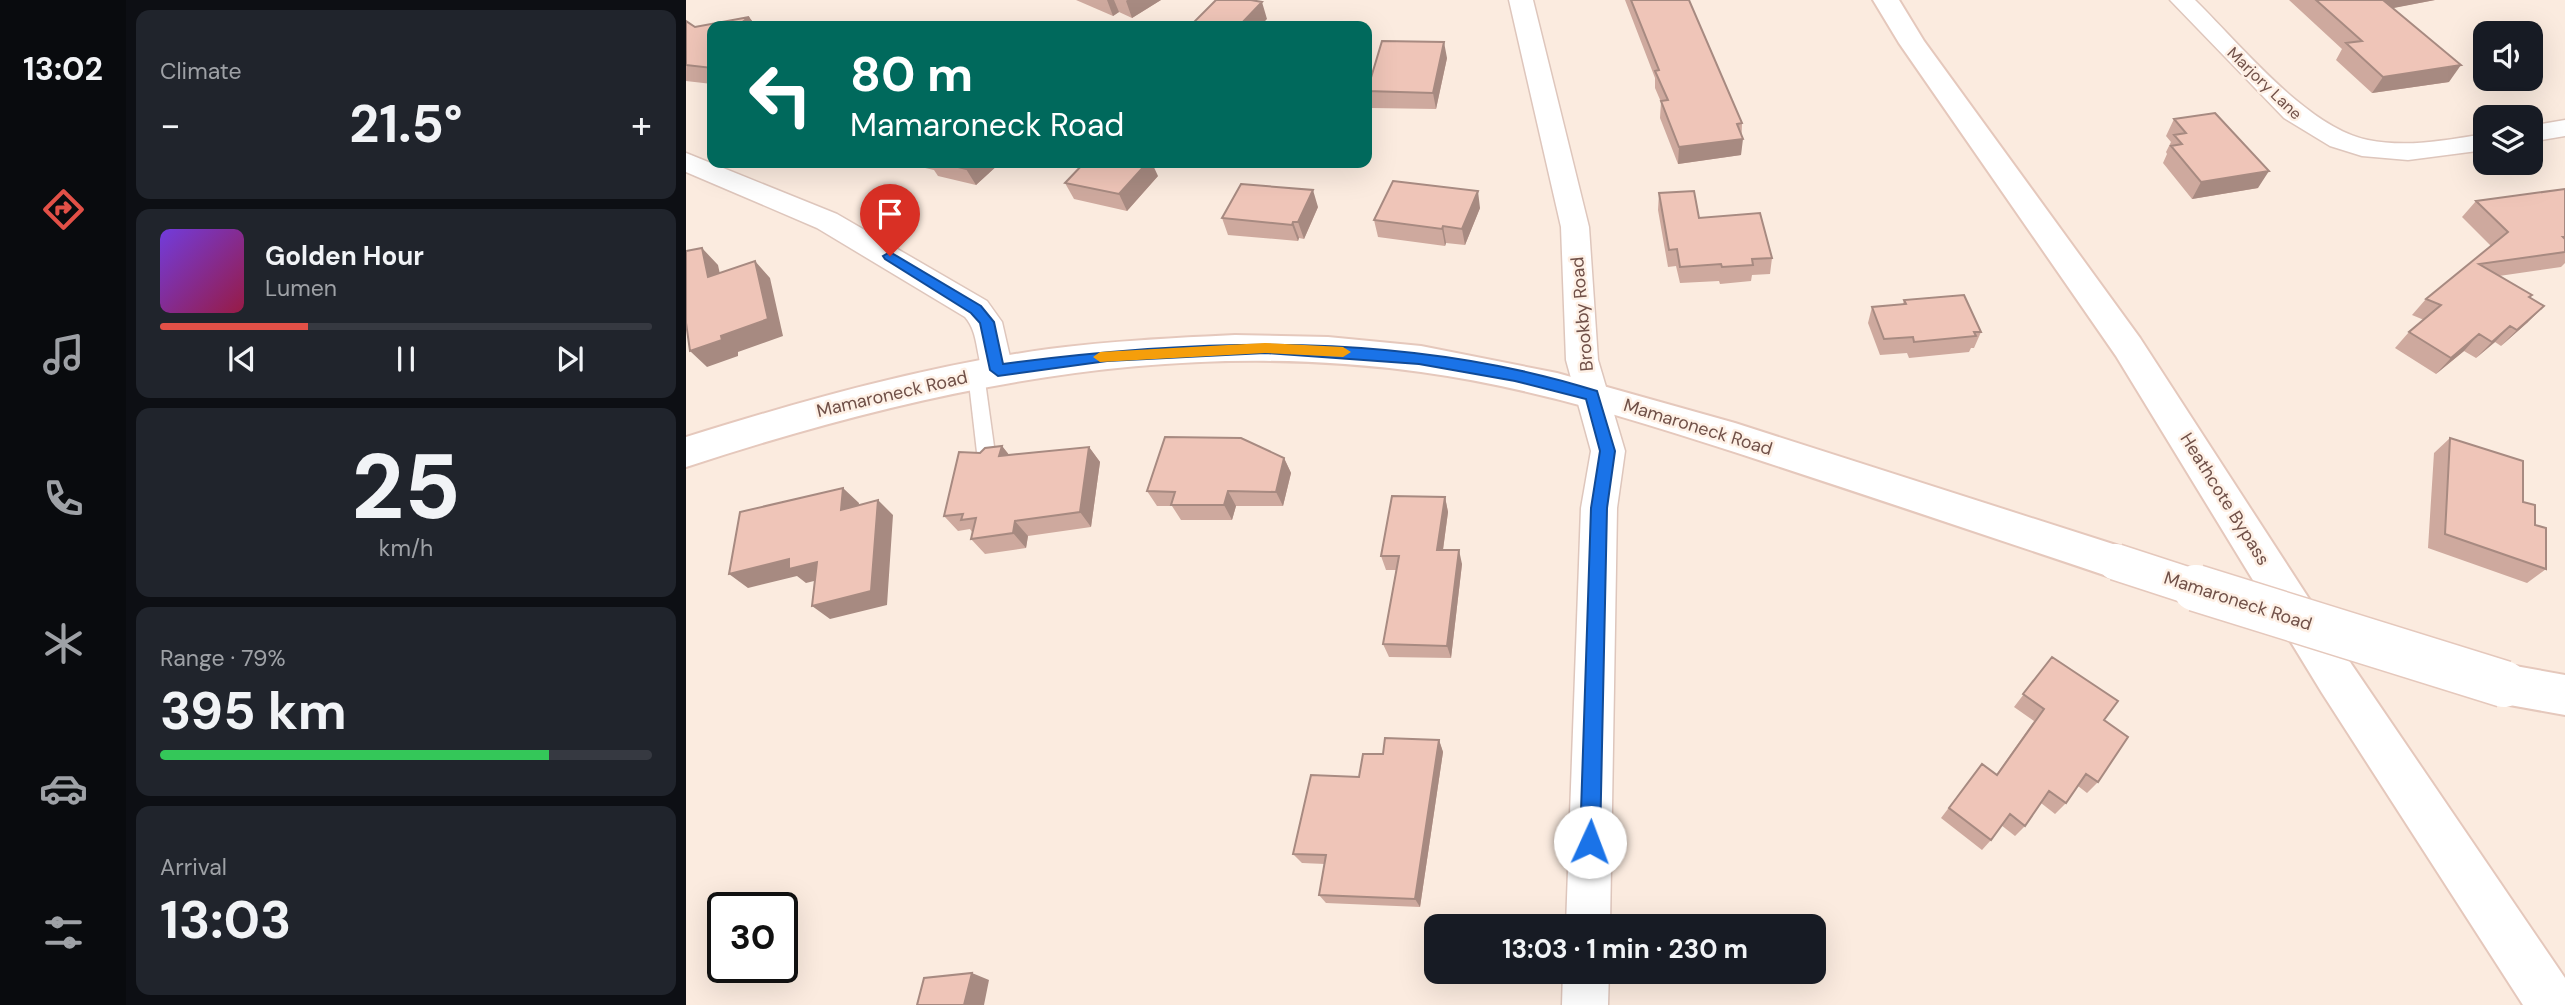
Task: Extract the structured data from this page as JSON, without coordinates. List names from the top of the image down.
{
  "streets": {
    "street": [
      "Marjory Lane",
      "Brookby Road",
      "Mamaroneck Road",
      "Heathcote Bypass"
    ]
  },
  "crossings": [
    ["Brookby Road", "Mamaroneck Road"]
  ],
  "page": {
    "tabs": "13:02",
    "tile": [
      "Climate",
      ["25", "km/h"],
      ["Range · 79%", "395 km"],
      ["Arrival", "13:03"]
    ],
    "turn": ["80 m", "Mamaroneck Road"],
    "heat": ["−", "21.5°", "+"],
    "song": ["Golden Hour", "Lumen"],
    "limit": "30",
    "trip": "13:03 · 1 min · 230 m"
  }
}
